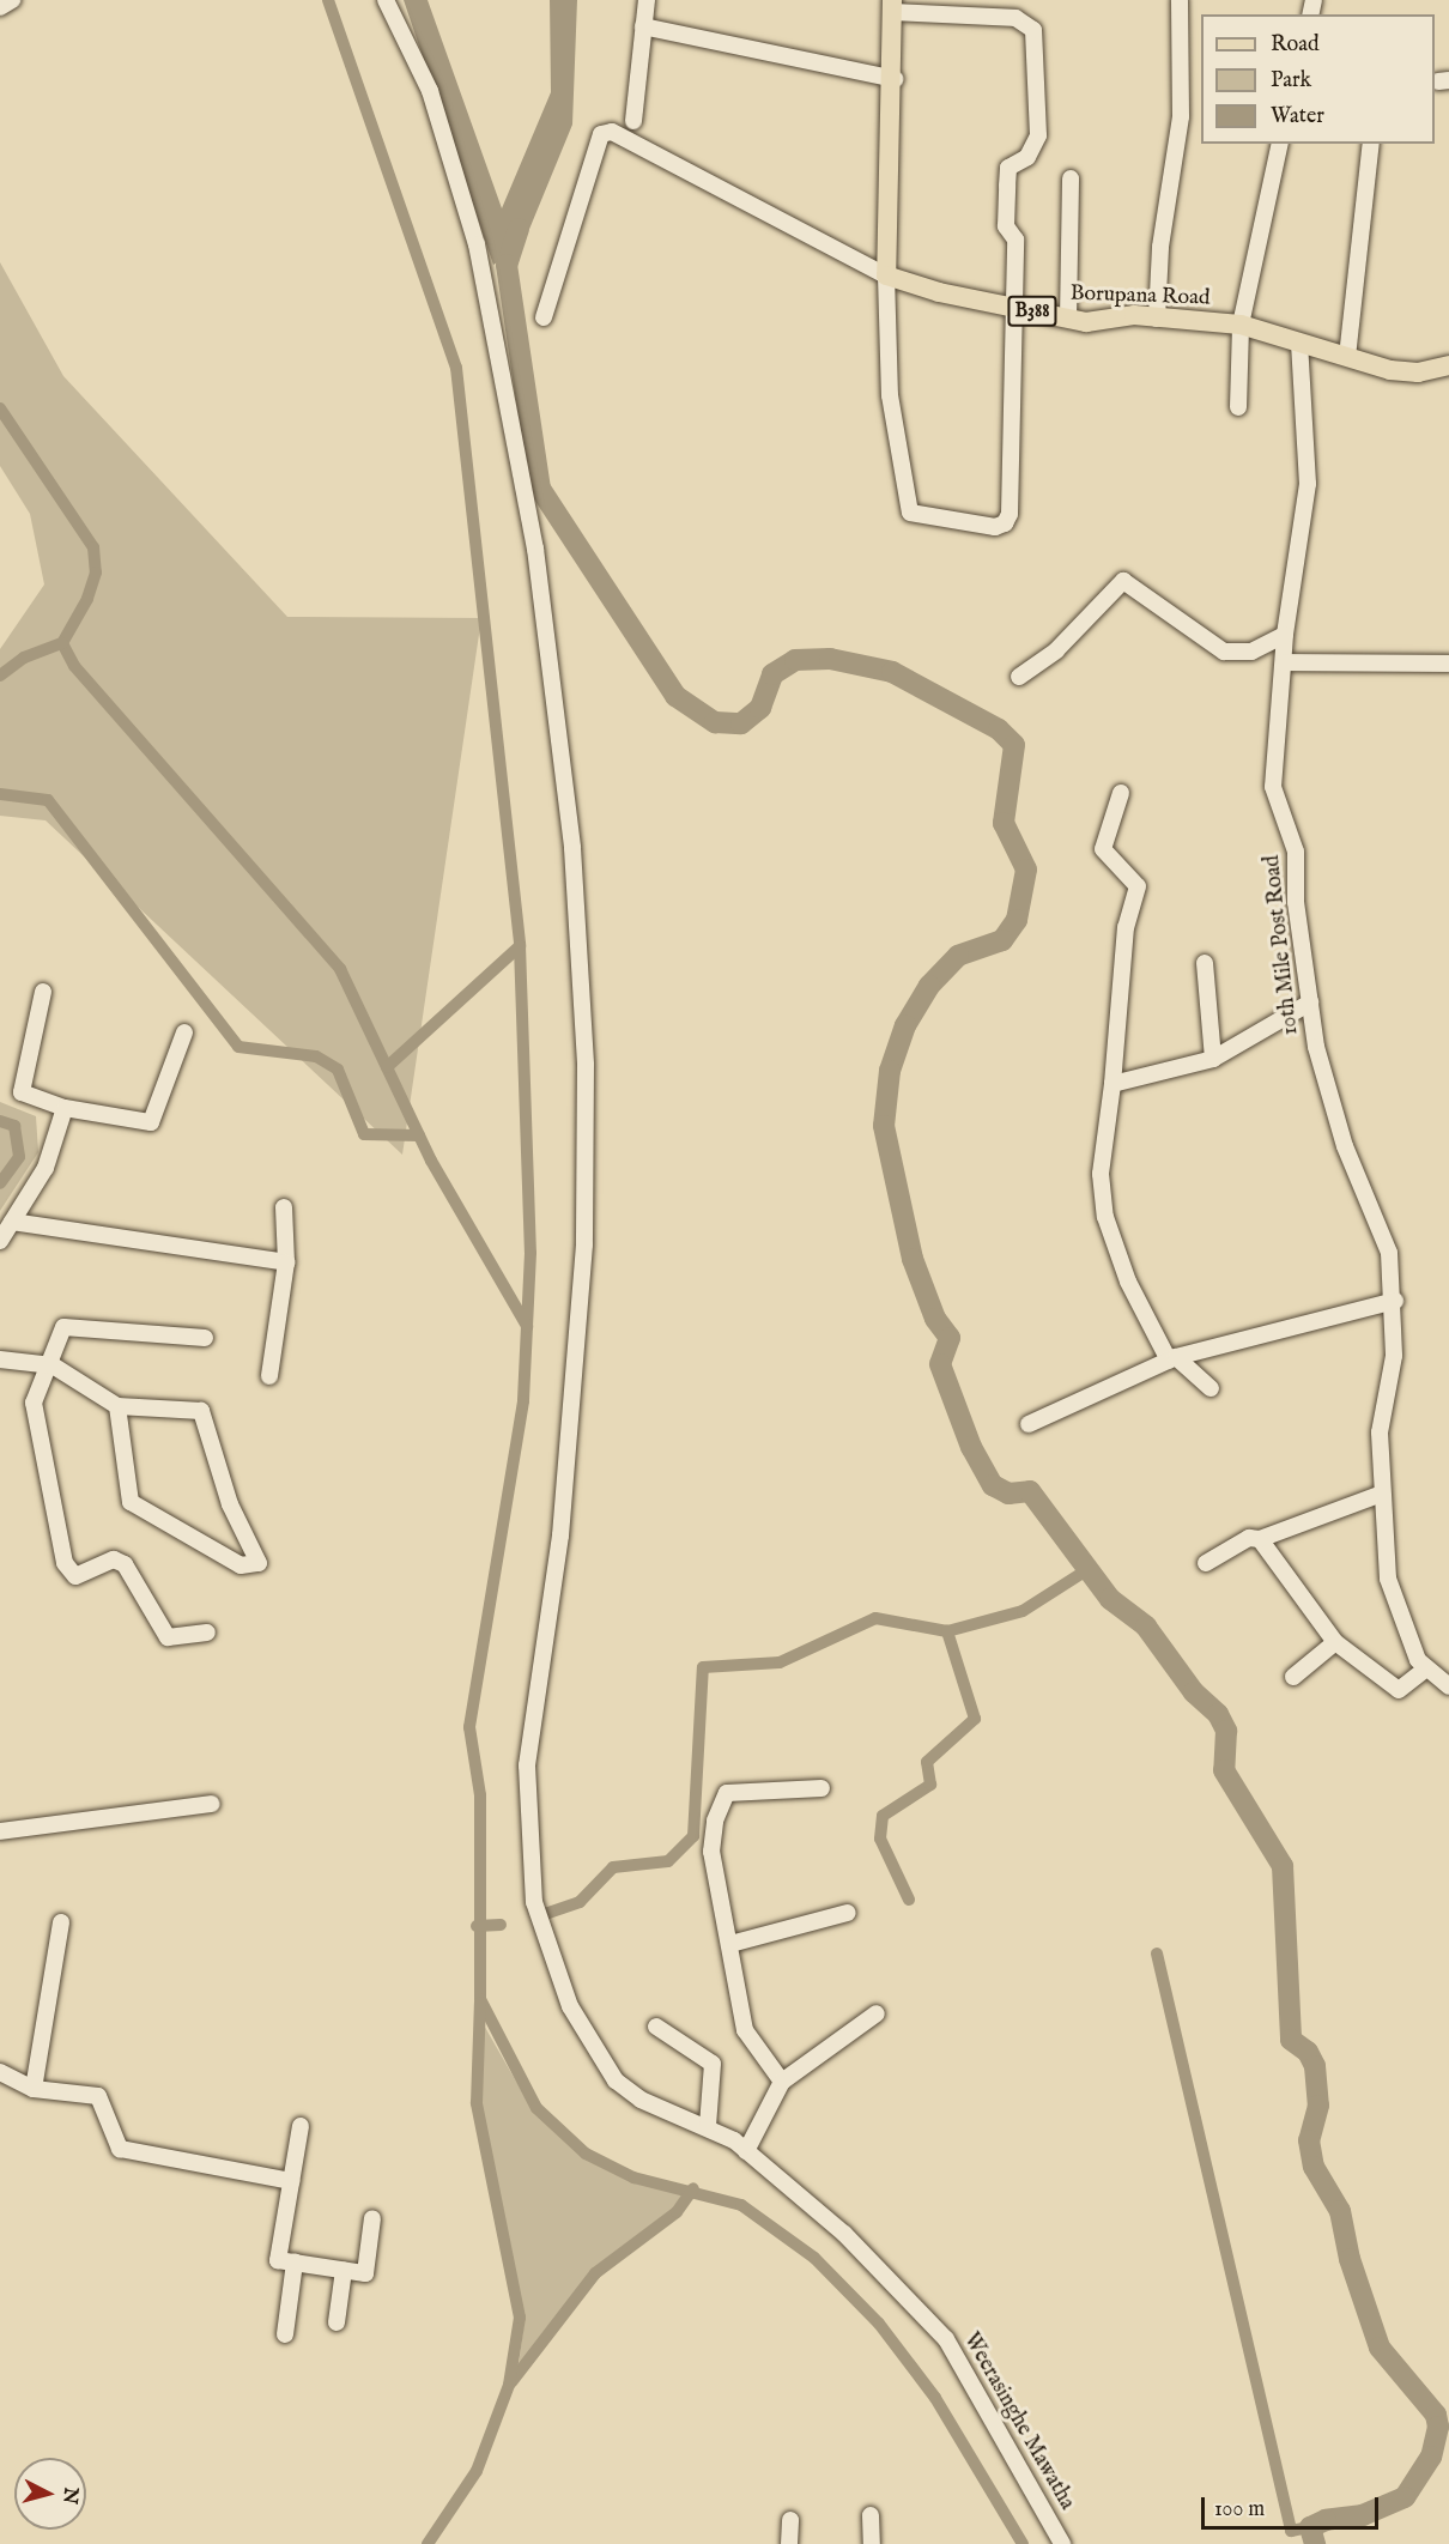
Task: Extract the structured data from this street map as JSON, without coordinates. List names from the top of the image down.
{
  "streets": {
    "main road": ["Borupana Road", "B388"],
    "street": ["10th Mile Post Road", "Weerasinghe Mawatha"]
  },
  "crossings": [
    ["Borupana Road", "10th Mile Post Road"]
  ],
  "legend": ["Road", "Park", "Water"],
  "scale_bar": "100 m",
  "north": "right"
}
